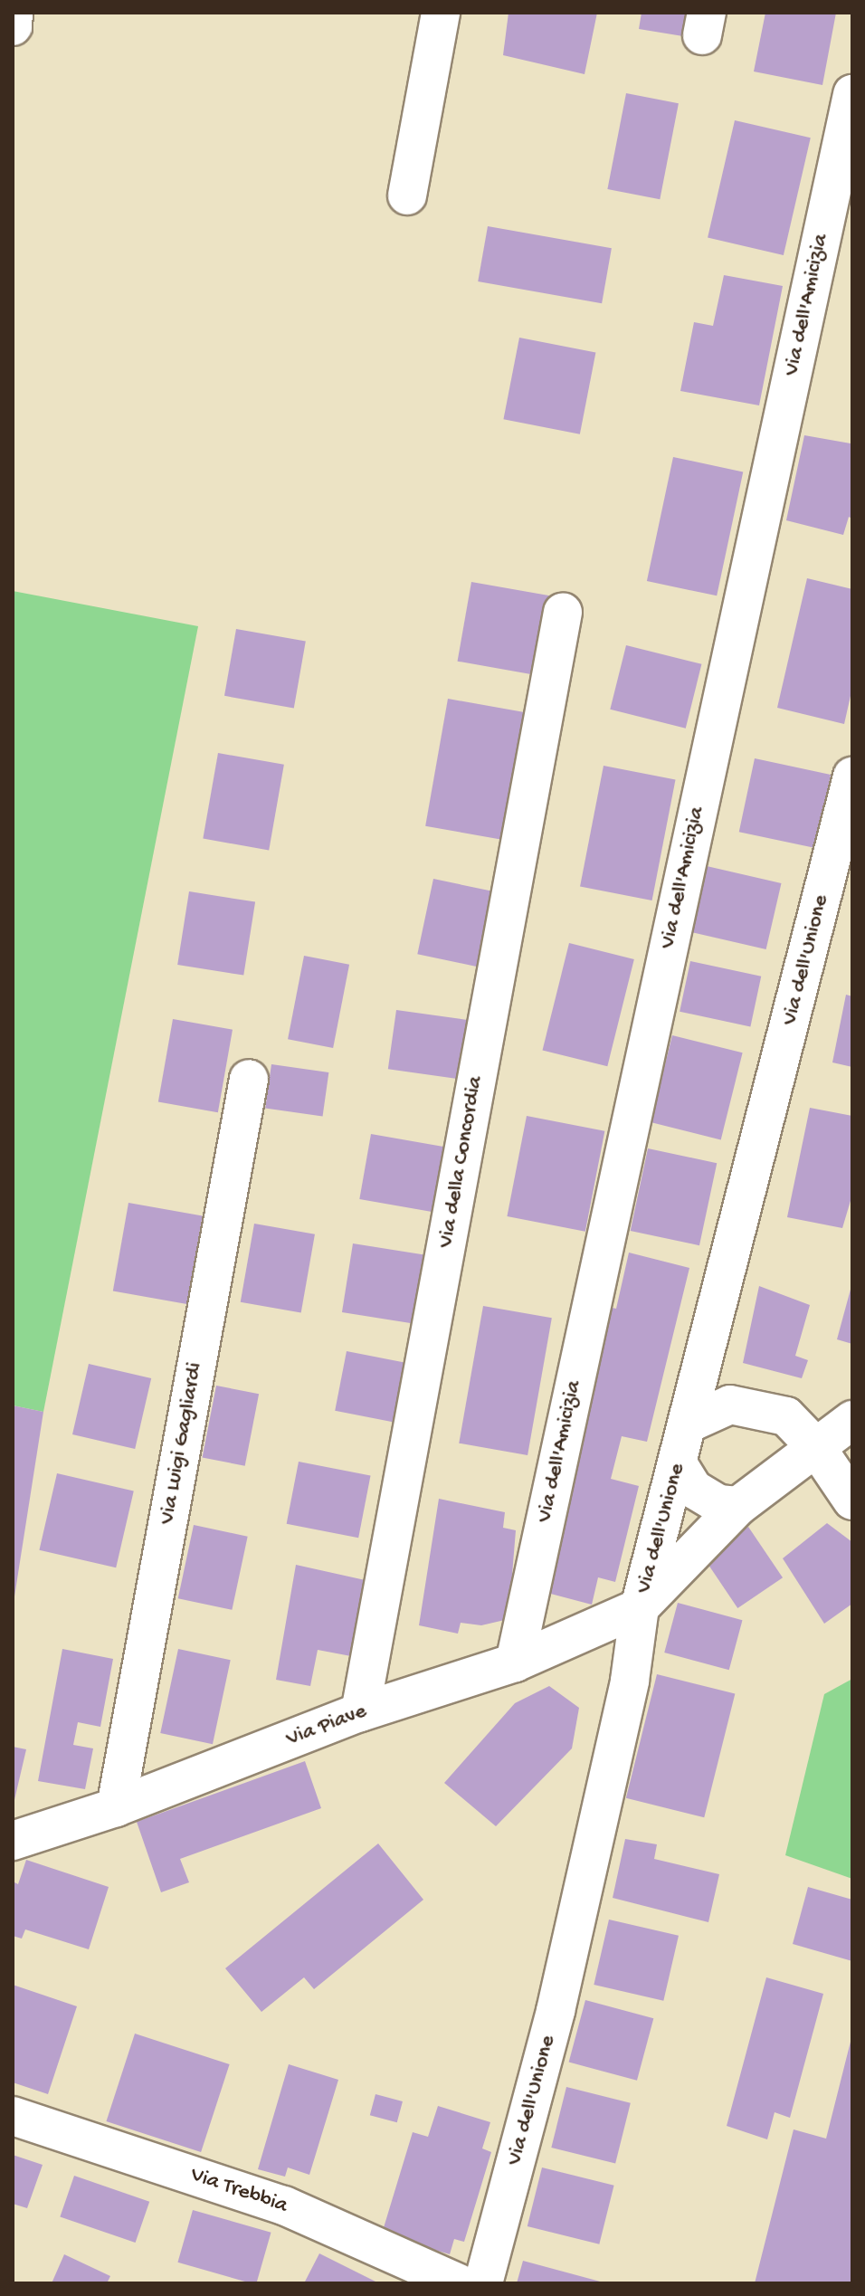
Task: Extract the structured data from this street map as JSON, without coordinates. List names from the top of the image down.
{
  "streets": {
    "street": [
      "Via dell'Amicizia",
      "Via dell'Unione",
      "Via della Concordia",
      "Via Luigi Gagliardi",
      "Via Piave",
      "Via Trebbia"
    ]
  },
  "crossings": [
    ["Via dell'Amicizia", "Via Piave"],
    ["Via dell'Unione", "Via Piave"],
    ["Via della Concordia", "Via Piave"],
    ["Via Luigi Gagliardi", "Via Piave"]
  ]
}
